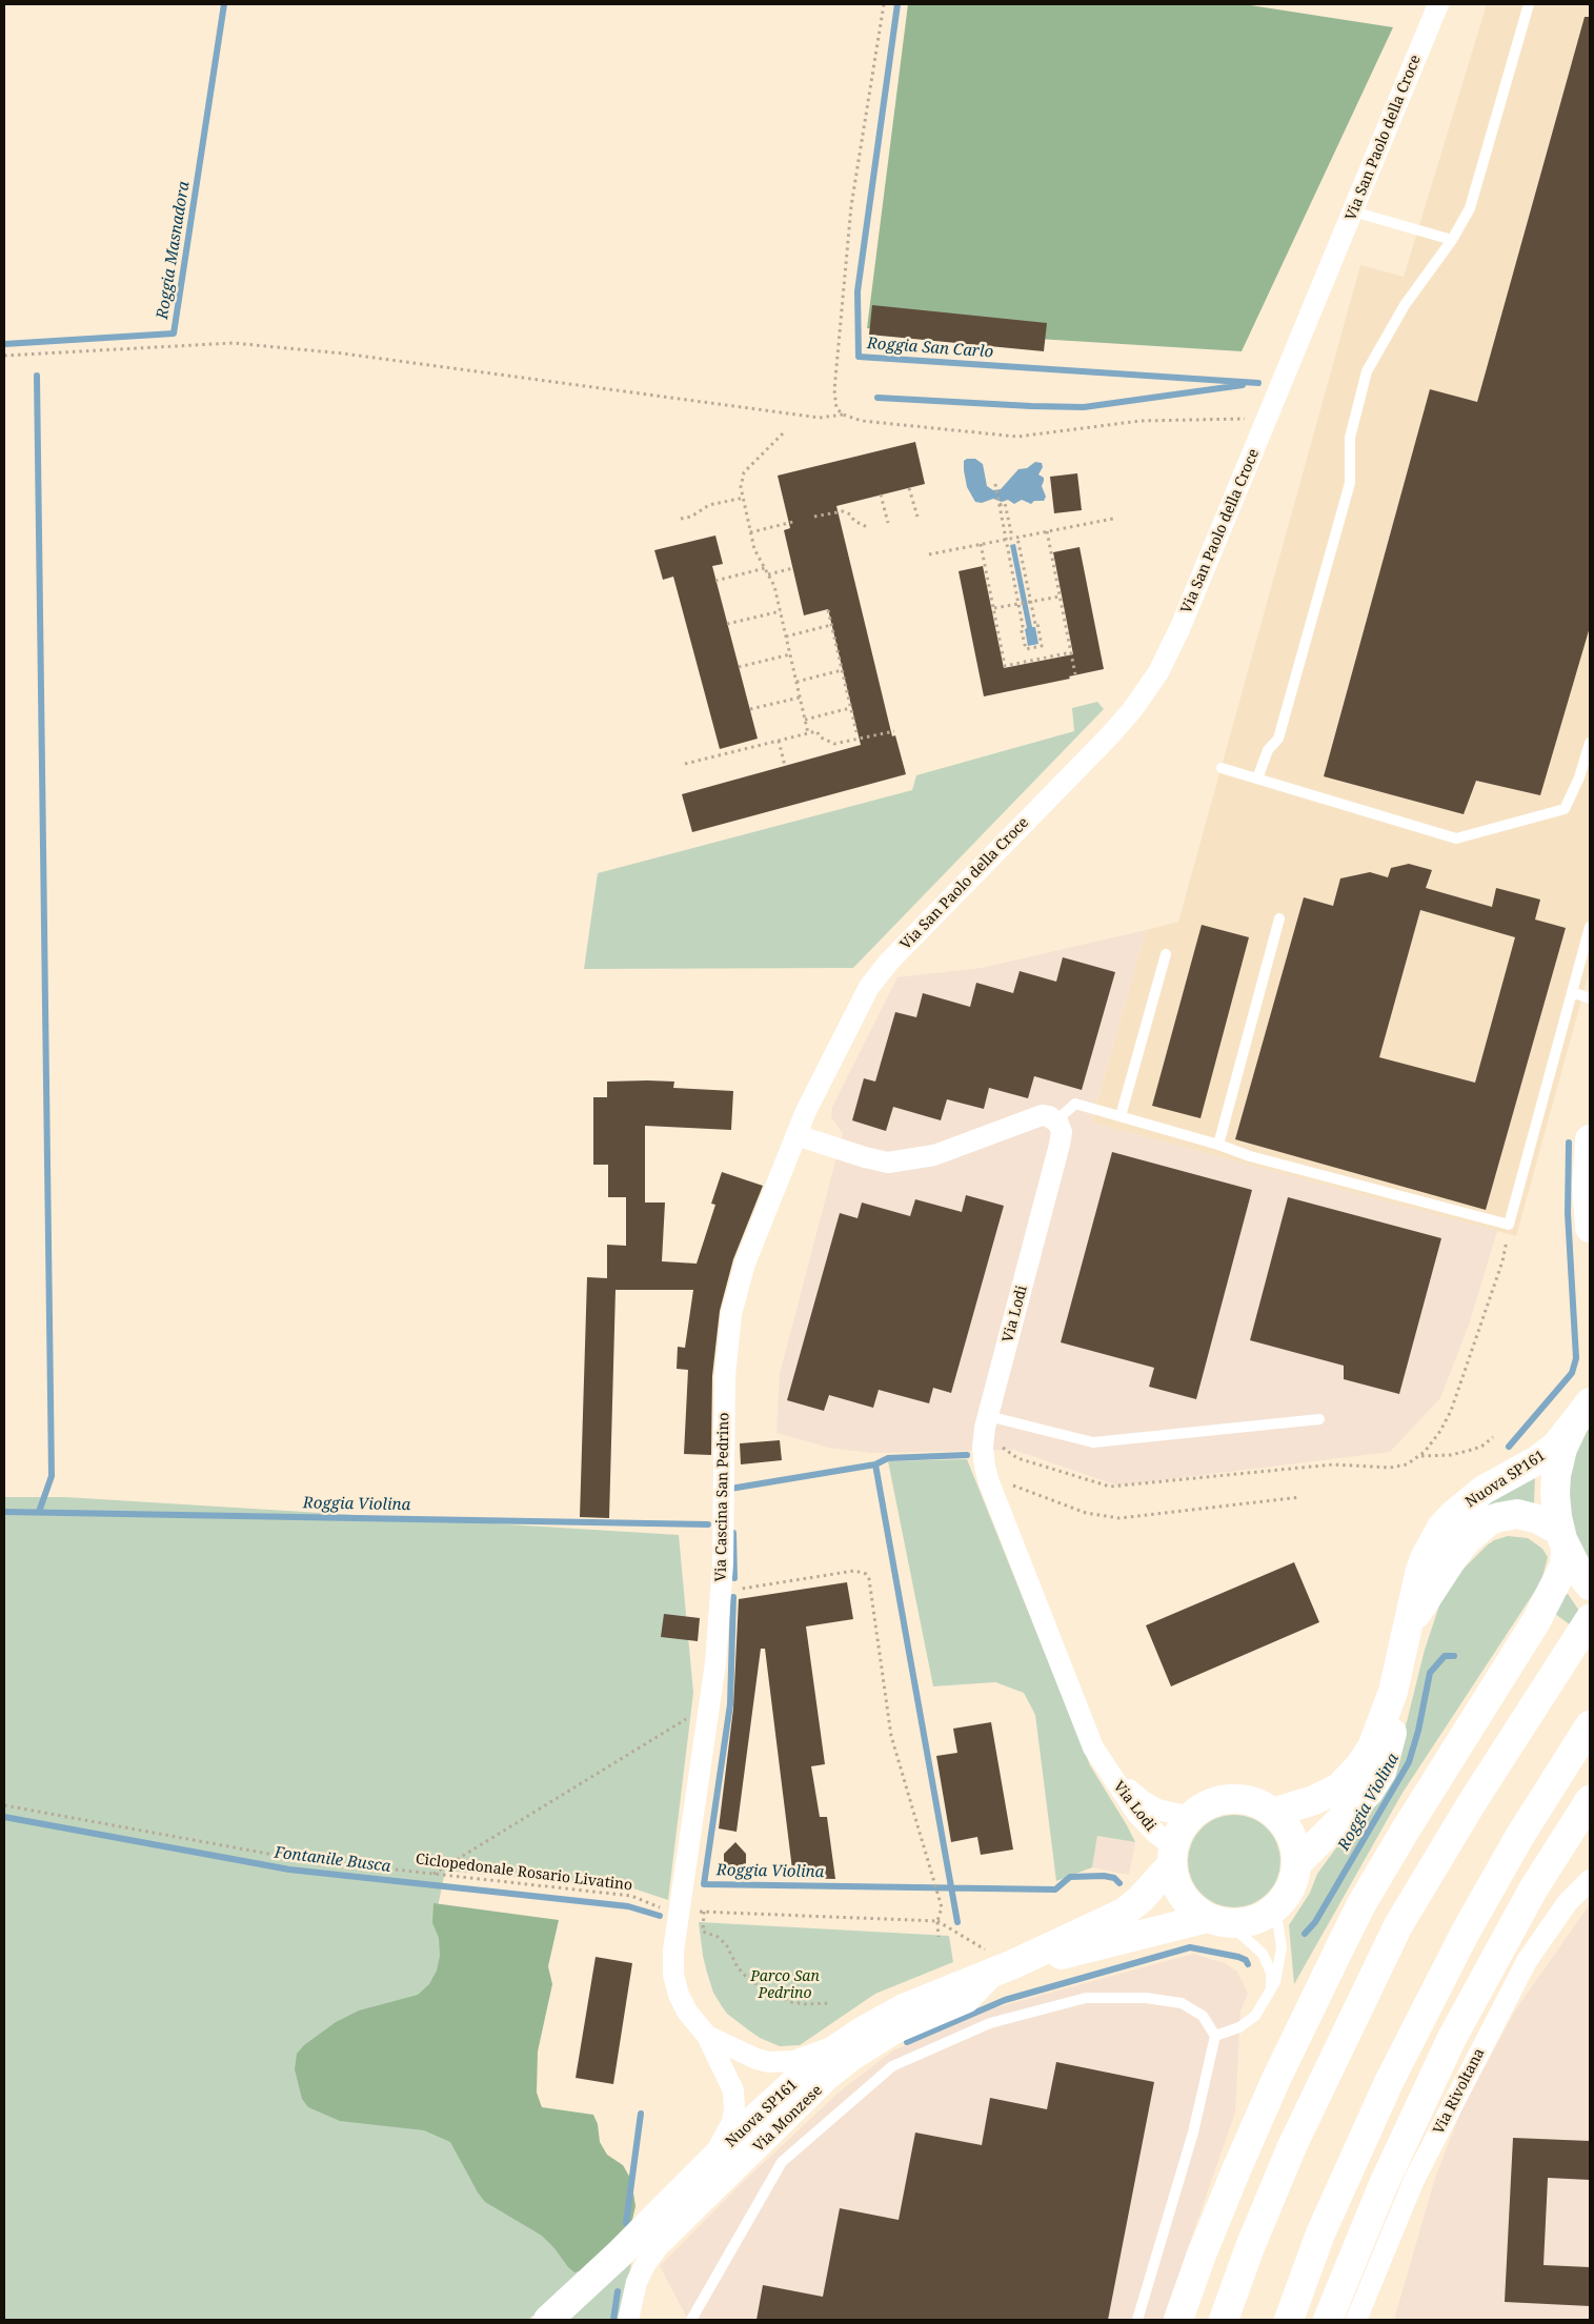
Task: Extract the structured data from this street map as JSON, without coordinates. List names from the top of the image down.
{
  "streets": {
    "main road": ["Nuova SP161"],
    "street": [
      "Via San Paolo della Croce",
      "Via Lodi",
      "Via Cascina San Pedrino",
      "Via Rivoltana",
      "Via Monzese"
    ],
    "path": ["Ciclopedonale Rosario Livatino"]
  },
  "crossings": [
    ["Via San Paolo della Croce", "Via Cascina San Pedrino"],
    ["Via Lodi", "Nuova SP161"],
    ["Nuova SP161", "Via Cascina San Pedrino"],
    ["Nuova SP161", "Via Monzese"],
    ["Via Cascina San Pedrino", "Ciclopedonale Rosario Livatino"]
  ],
  "water": [
    "Roggia Masnadora",
    "Roggia San Carlo",
    "Roggia Violina",
    "Fontanile Busca"
  ],
  "parks": ["Parco San Pedrino"]
}
